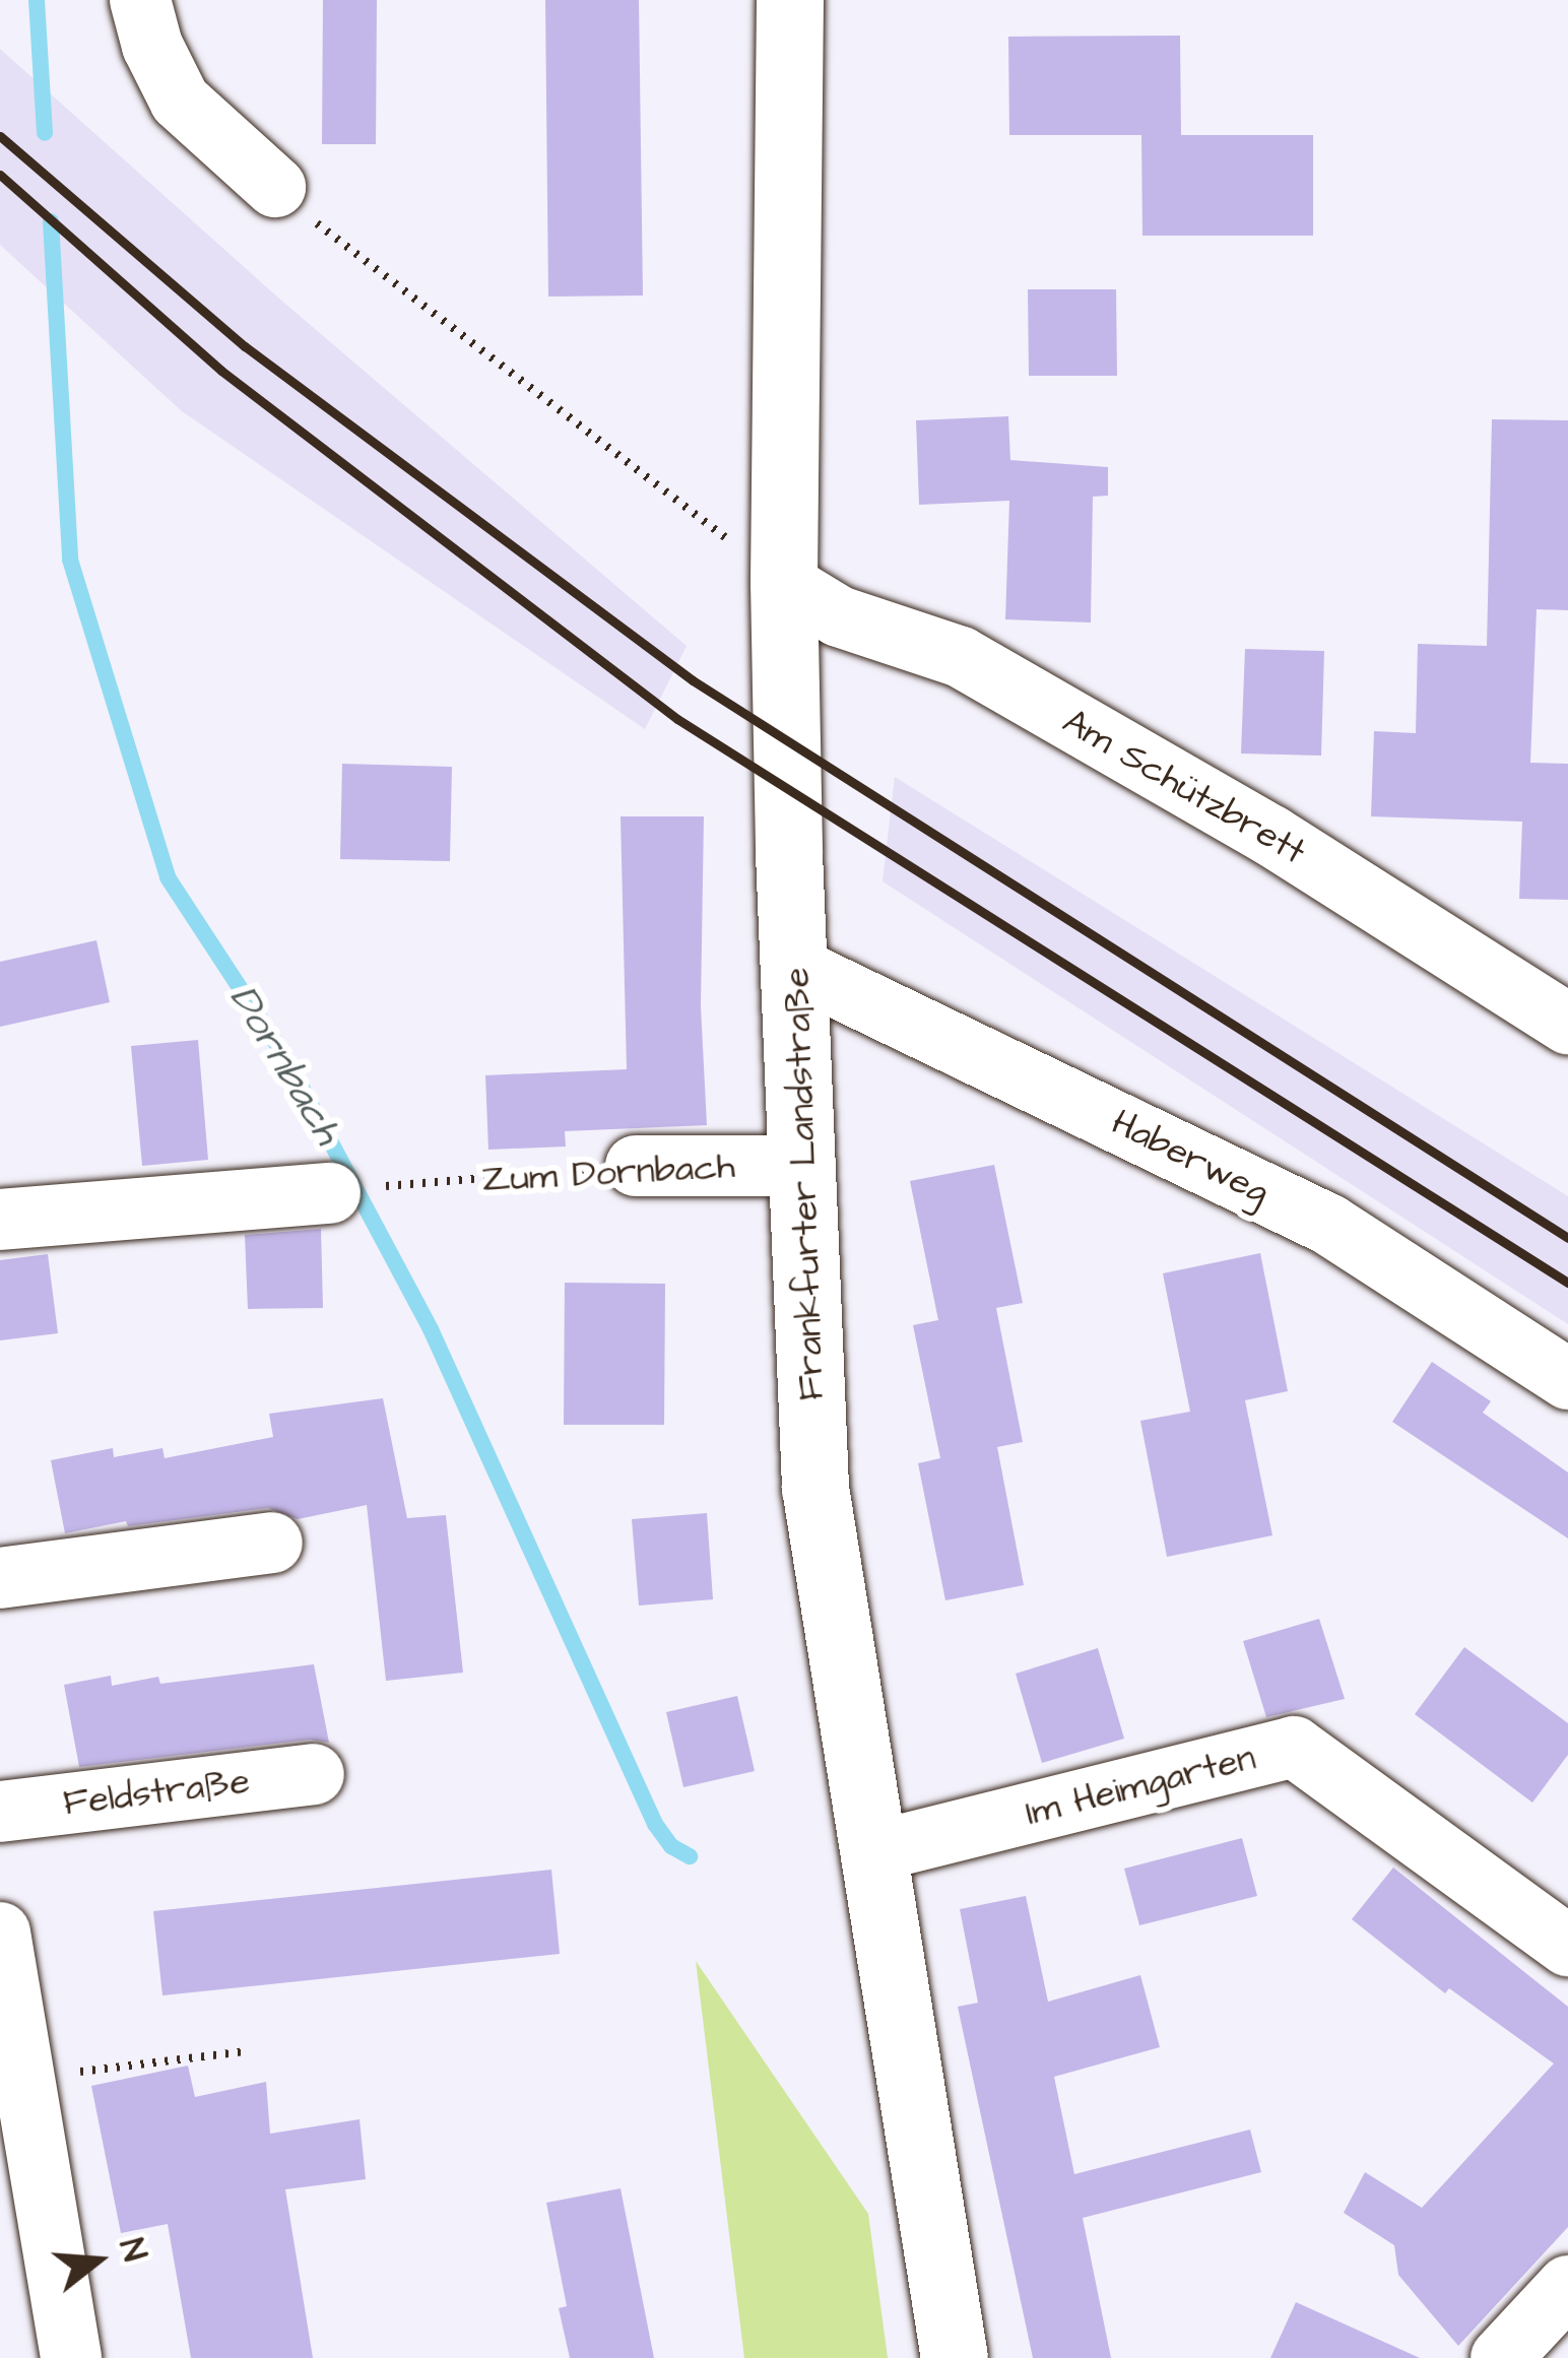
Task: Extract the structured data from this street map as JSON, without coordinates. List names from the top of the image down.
{
  "streets": {
    "street": [
      "Am Schützbrett",
      "Haberweg",
      "Zum Dornbach",
      "Frankfurter Landstraße",
      "Im Heimgarten",
      "Feldstraße"
    ]
  },
  "crossings": [
    ["Am Schützbrett", "Frankfurter Landstraße"],
    ["Haberweg", "Frankfurter Landstraße"],
    ["Zum Dornbach", "Frankfurter Landstraße"],
    ["Frankfurter Landstraße", "Im Heimgarten"]
  ],
  "water": ["Dornbach"],
  "north": "right"
}
